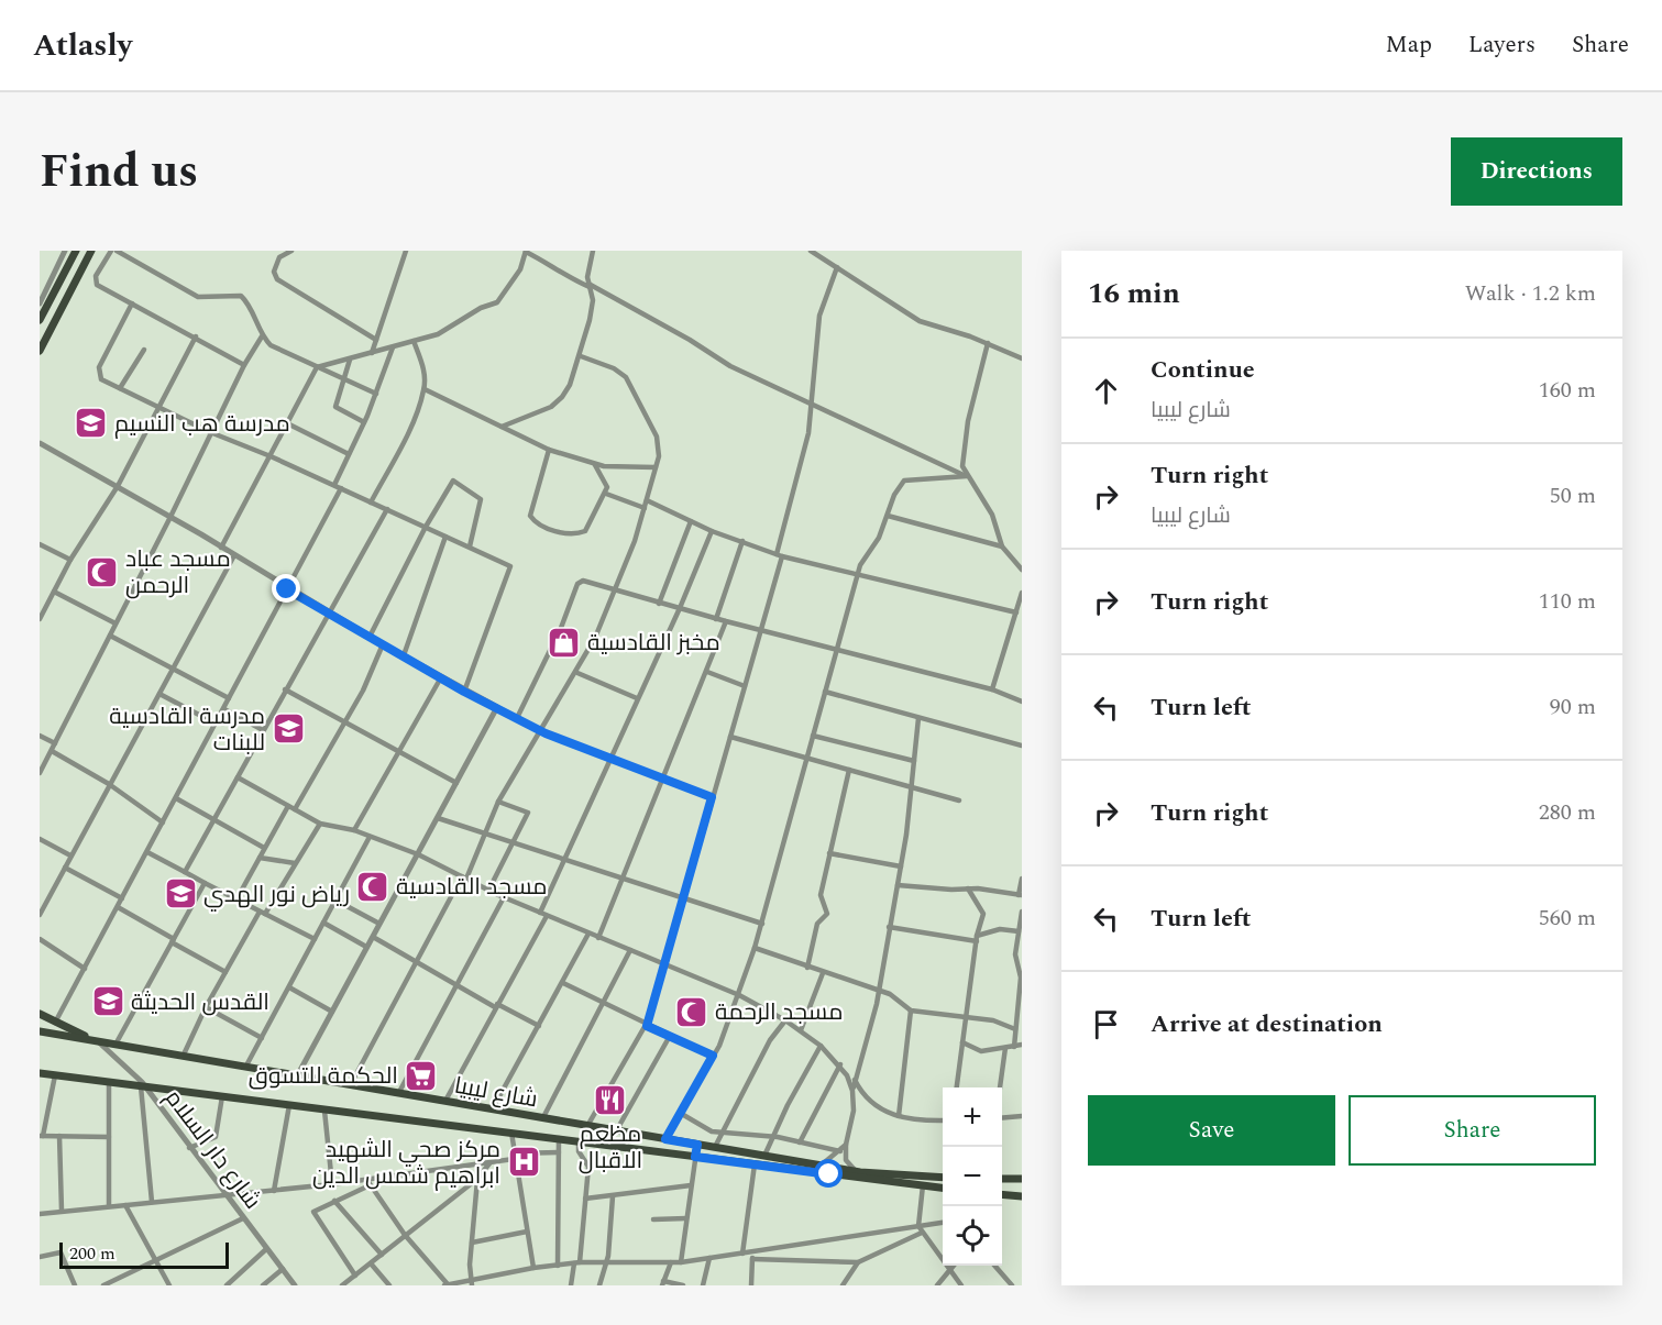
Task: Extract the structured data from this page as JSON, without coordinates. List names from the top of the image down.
{
  "streets": {
    "main road": ["شارع ليبيا"],
    "street": ["شارع دار السلام"]
  },
  "crossings": [
    ["شارع ليبيا", "شارع دار السلام"]
  ],
  "places": {
    "school or university": [
      "مدرسة هب النسيم",
      "مدرسة القادسية للبنات",
      "رياض نور الهدي",
      "القدس الحديثة"
    ],
    "mosque": ["مسجد عباد الرحمن", "مسجد القادسية", "مسجد الرحمة"],
    "shop": ["مخبز القادسية"],
    "supermarket": ["الحكمة للتسوق"],
    "restaurant": ["مظعم الاقبال"],
    "hospital": ["مركز صحي الشهيد ابراهيم شمس الدين"]
  },
  "scale_bar": "200 m",
  "page": {
    "header": "Atlasly",
    "nav": ["Map", "Layers", "Share"],
    "title": "Find us",
    "buttons": [
      "Directions",
      ["Save", "Share"]
    ],
    "heading": ["16 min", "Walk · 1.2 km"],
    "list": [
      ["Continue", "شارع ليبيا", "160 m"],
      ["Turn right", "شارع ليبيا", "50 m"],
      ["Turn right", "110 m"],
      ["Turn left", "90 m"],
      ["Turn right", "280 m"],
      ["Turn left", "560 m"],
      "Arrive at destination"
    ],
    "map_buttons": ["+", "−"],
    "scale": "200 m"
  }
}
